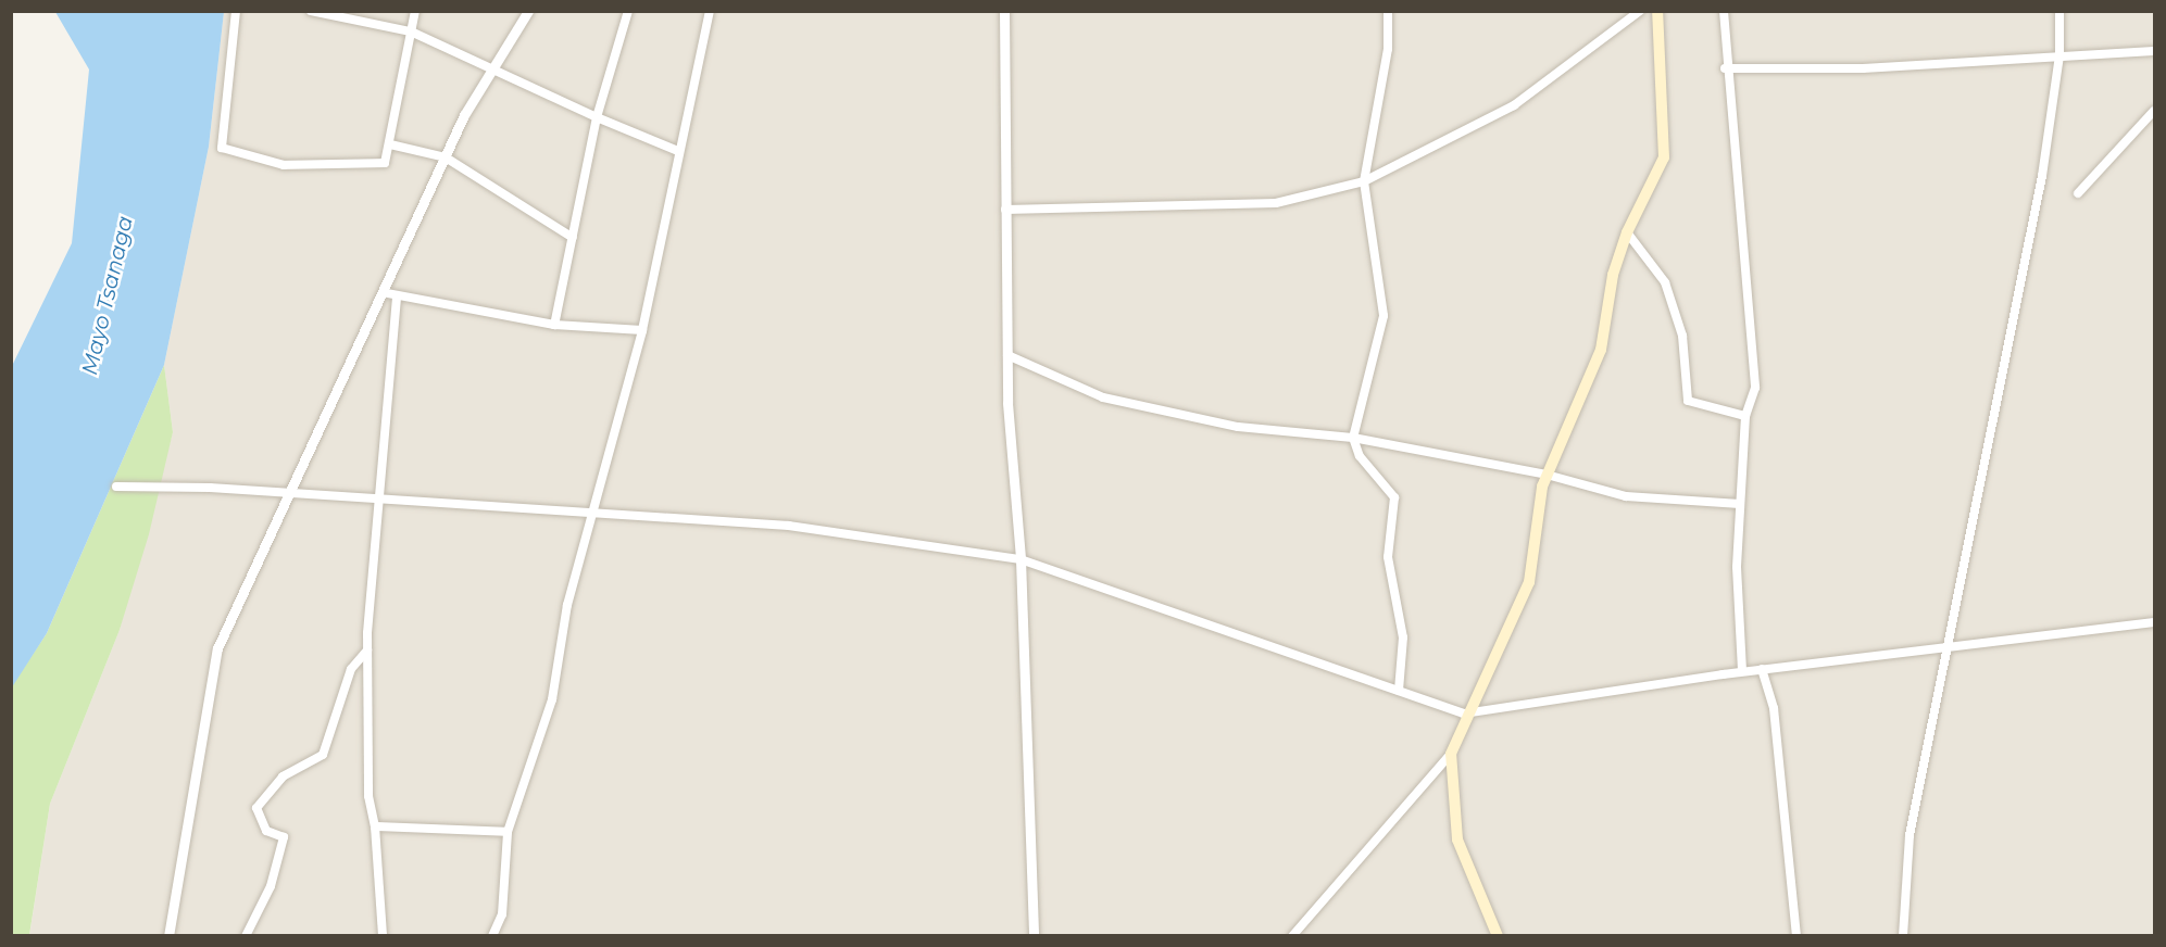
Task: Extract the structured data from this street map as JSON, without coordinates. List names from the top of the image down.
{
  "water": ["Mayo Tsanaga"]
}
